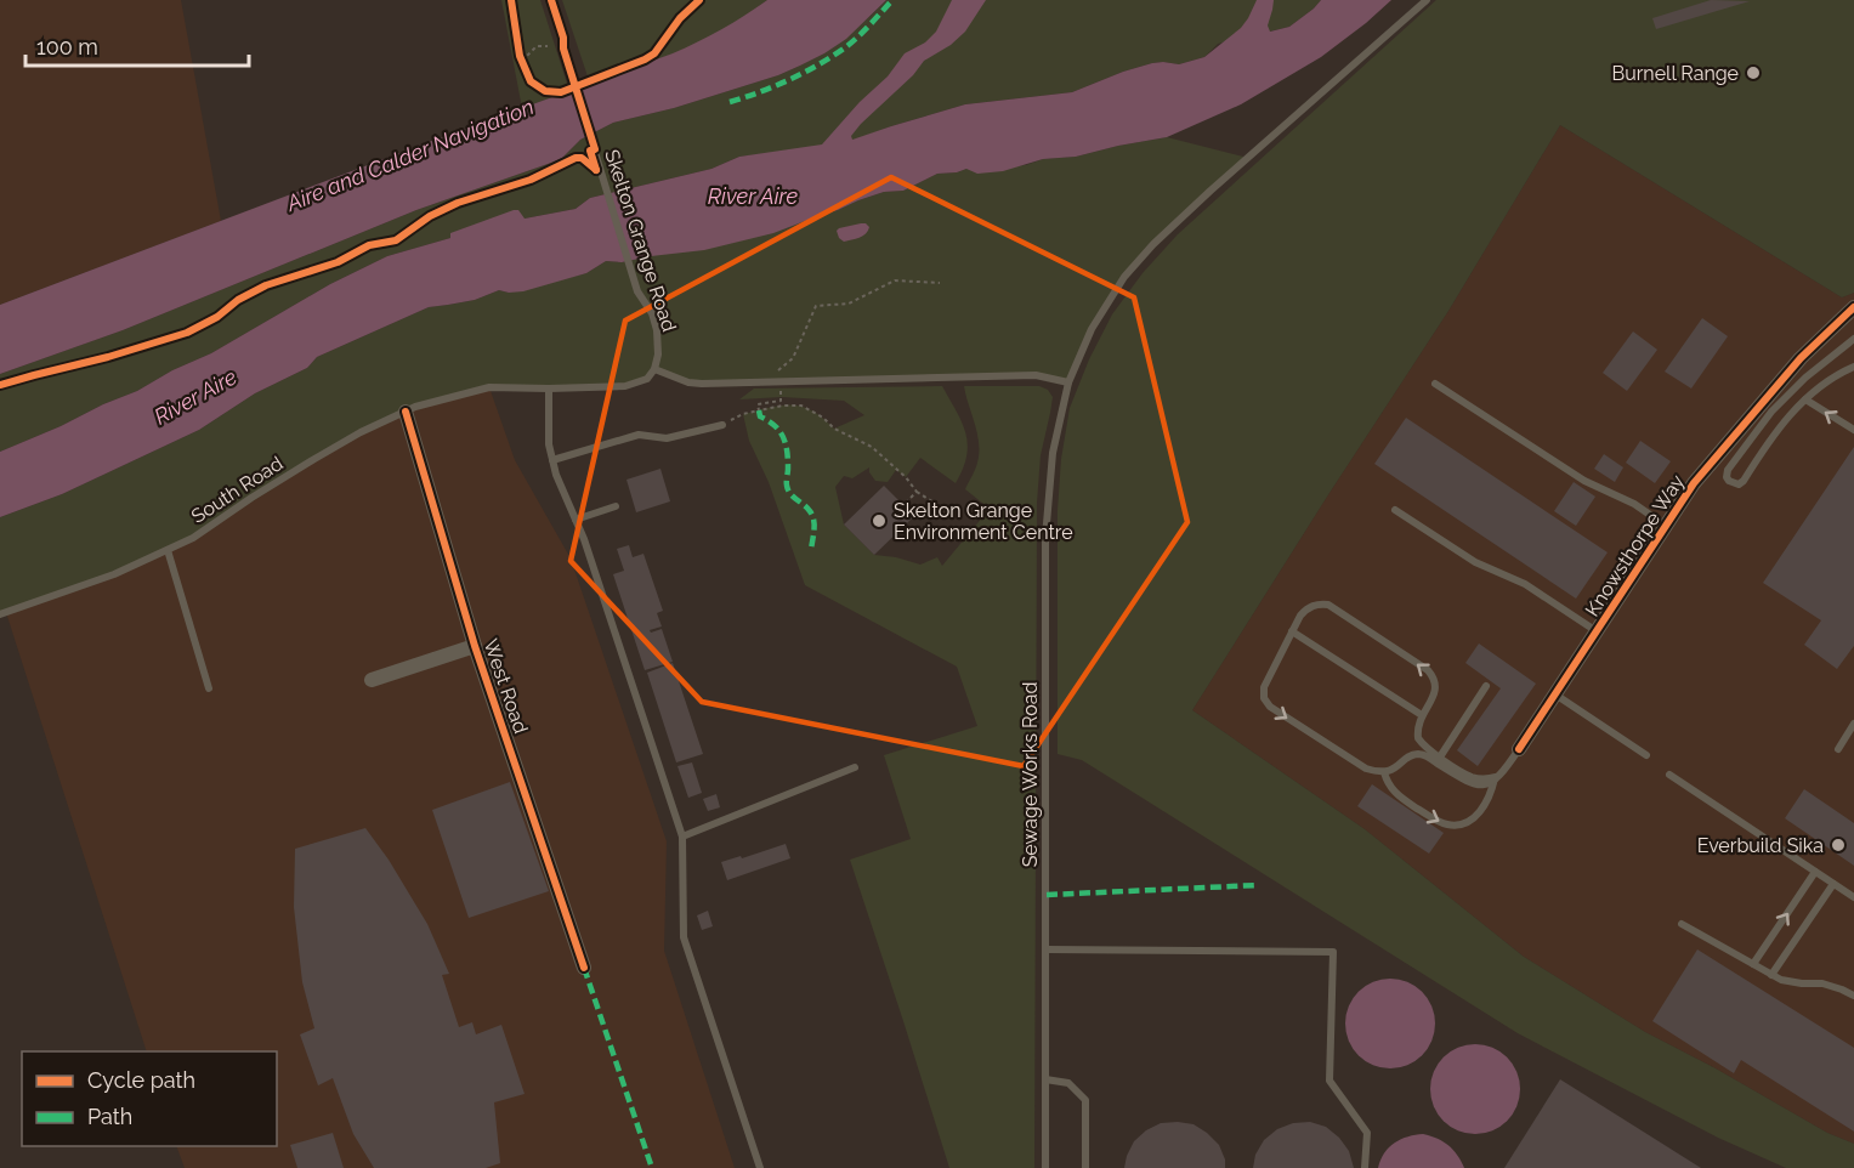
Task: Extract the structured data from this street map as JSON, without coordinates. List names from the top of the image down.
{
  "streets": {
    "street": ["Knowsthorpe Way", "West Road"],
    "lane": ["Skelton Grange Road", "South Road", "Sewage Works Road"]
  },
  "crossings": [
    ["South Road", "West Road"]
  ],
  "water": ["Aire and Calder Navigation", "River Aire"],
  "places": ["Burnell Range", "Skelton Grange Environment Centre", "Everbuild Sika"],
  "legend": ["Cycle path", "Path"],
  "scale_bar": "100 m"
}
